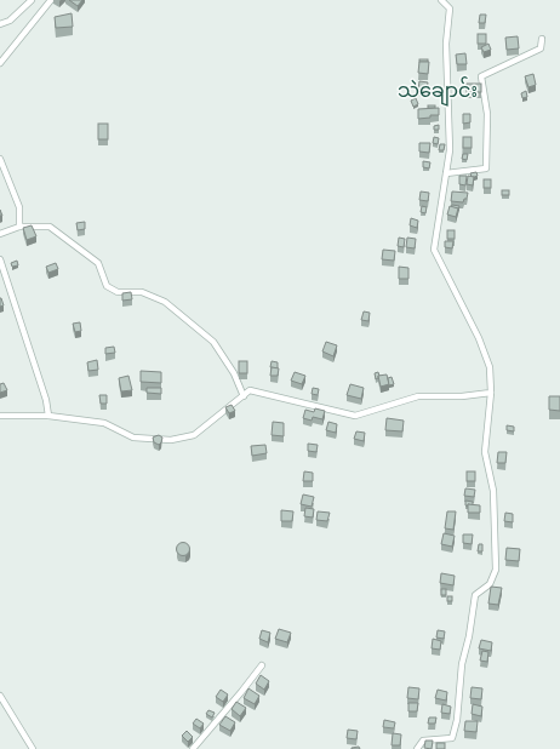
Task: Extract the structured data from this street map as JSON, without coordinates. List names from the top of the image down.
{
  "districts": ["သဲချောင်း"]
}
